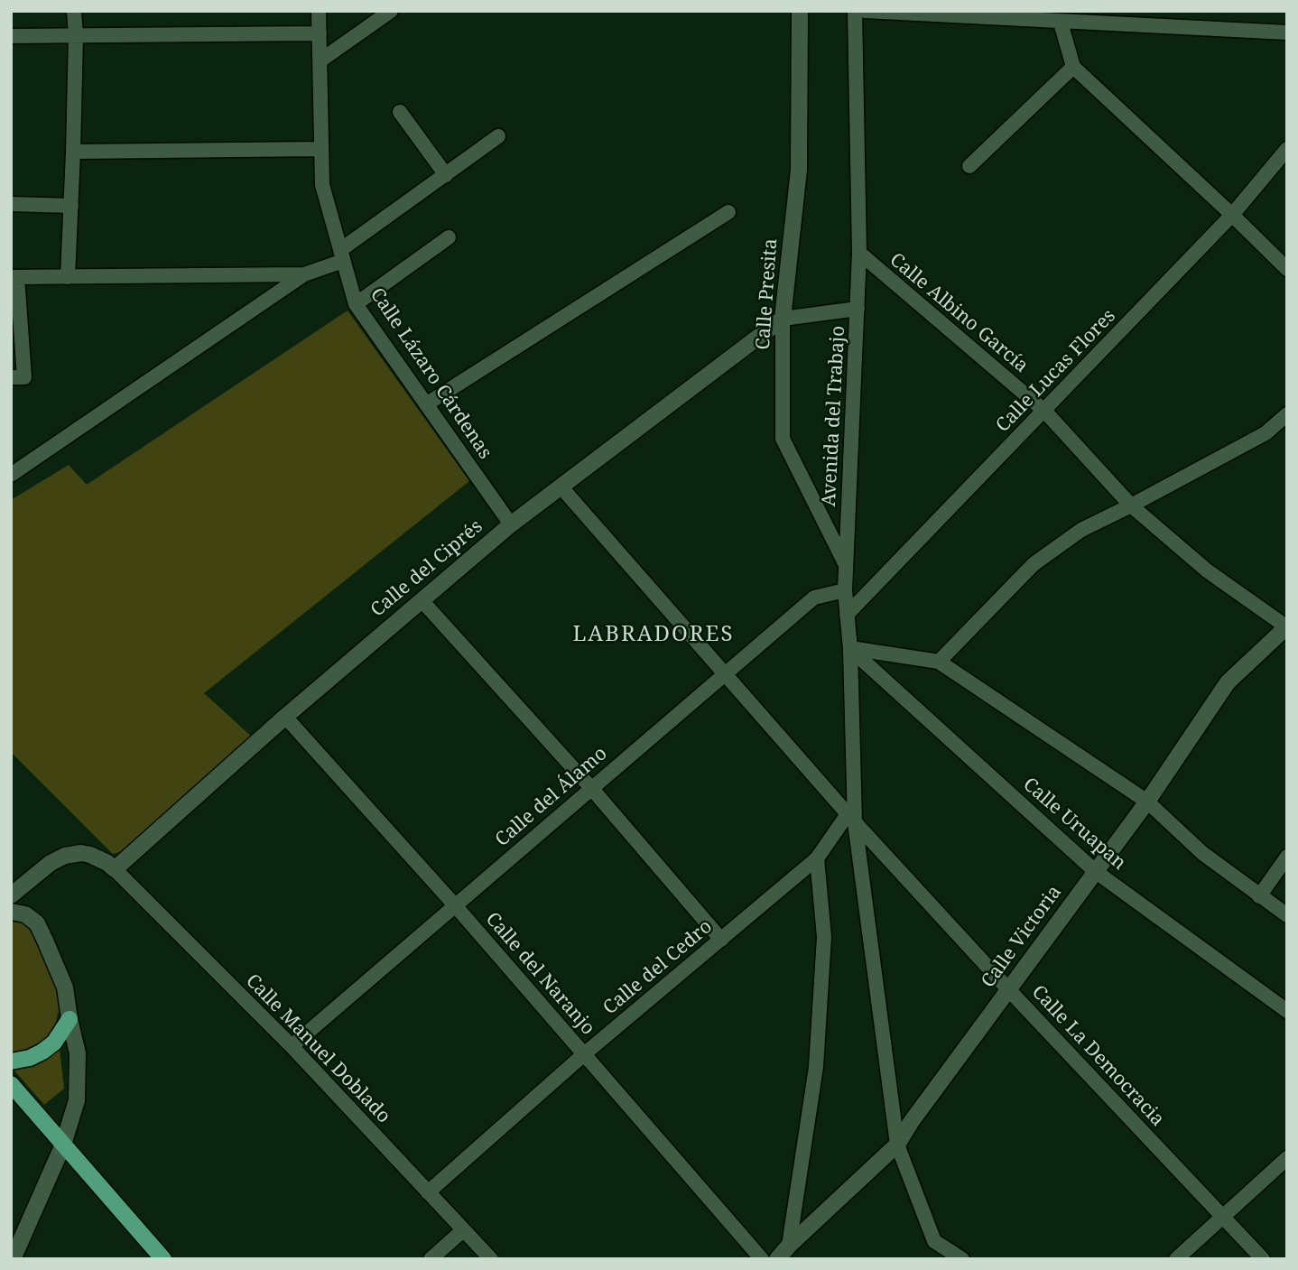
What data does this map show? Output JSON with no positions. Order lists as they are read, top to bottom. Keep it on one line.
{"streets":{"street":["Calle Presita","Calle Albino García","Calle Lucas Flores","Calle Lázaro Cárdenas","Avenida del Trabajo","Calle del Ciprés","Calle del Álamo","Calle Uruapan","Calle Victoria","Calle del Cedro","Calle del Naranjo","Calle Manuel Doblado","Calle La Democracia"]},"crossings":[["Calle Presita","Avenida del Trabajo"],["Calle Presita","Calle del Ciprés"],["Calle Albino García","Calle Lucas Flores"],["Calle Albino García","Avenida del Trabajo"],["Calle Albino García","Calle Victoria"],["Calle Lucas Flores","Avenida del Trabajo"],["Calle Lázaro Cárdenas","Calle del Ciprés"],["Avenida del Trabajo","Calle del Álamo"],["Avenida del Trabajo","Calle Uruapan"],["Avenida del Trabajo","Calle Victoria"],["Avenida del Trabajo","Calle del Cedro"],["Avenida del Trabajo","Calle La Democracia"],["Calle del Ciprés","Calle del Naranjo"],["Calle del Ciprés","Calle Manuel Doblado"],["Calle del Ciprés","Calle La Democracia"],["Calle del Álamo","Calle del Naranjo"],["Calle del Álamo","Calle Manuel Doblado"],["Calle del Álamo","Calle La Democracia"],["Calle Uruapan","Calle Victoria"],["Calle Victoria","Calle La Democracia"],["Calle del Cedro","Calle del Naranjo"],["Calle del Cedro","Calle Manuel Doblado"],["Calle del Cedro","Calle La Democracia"]],"districts":["LABRADORES"]}
